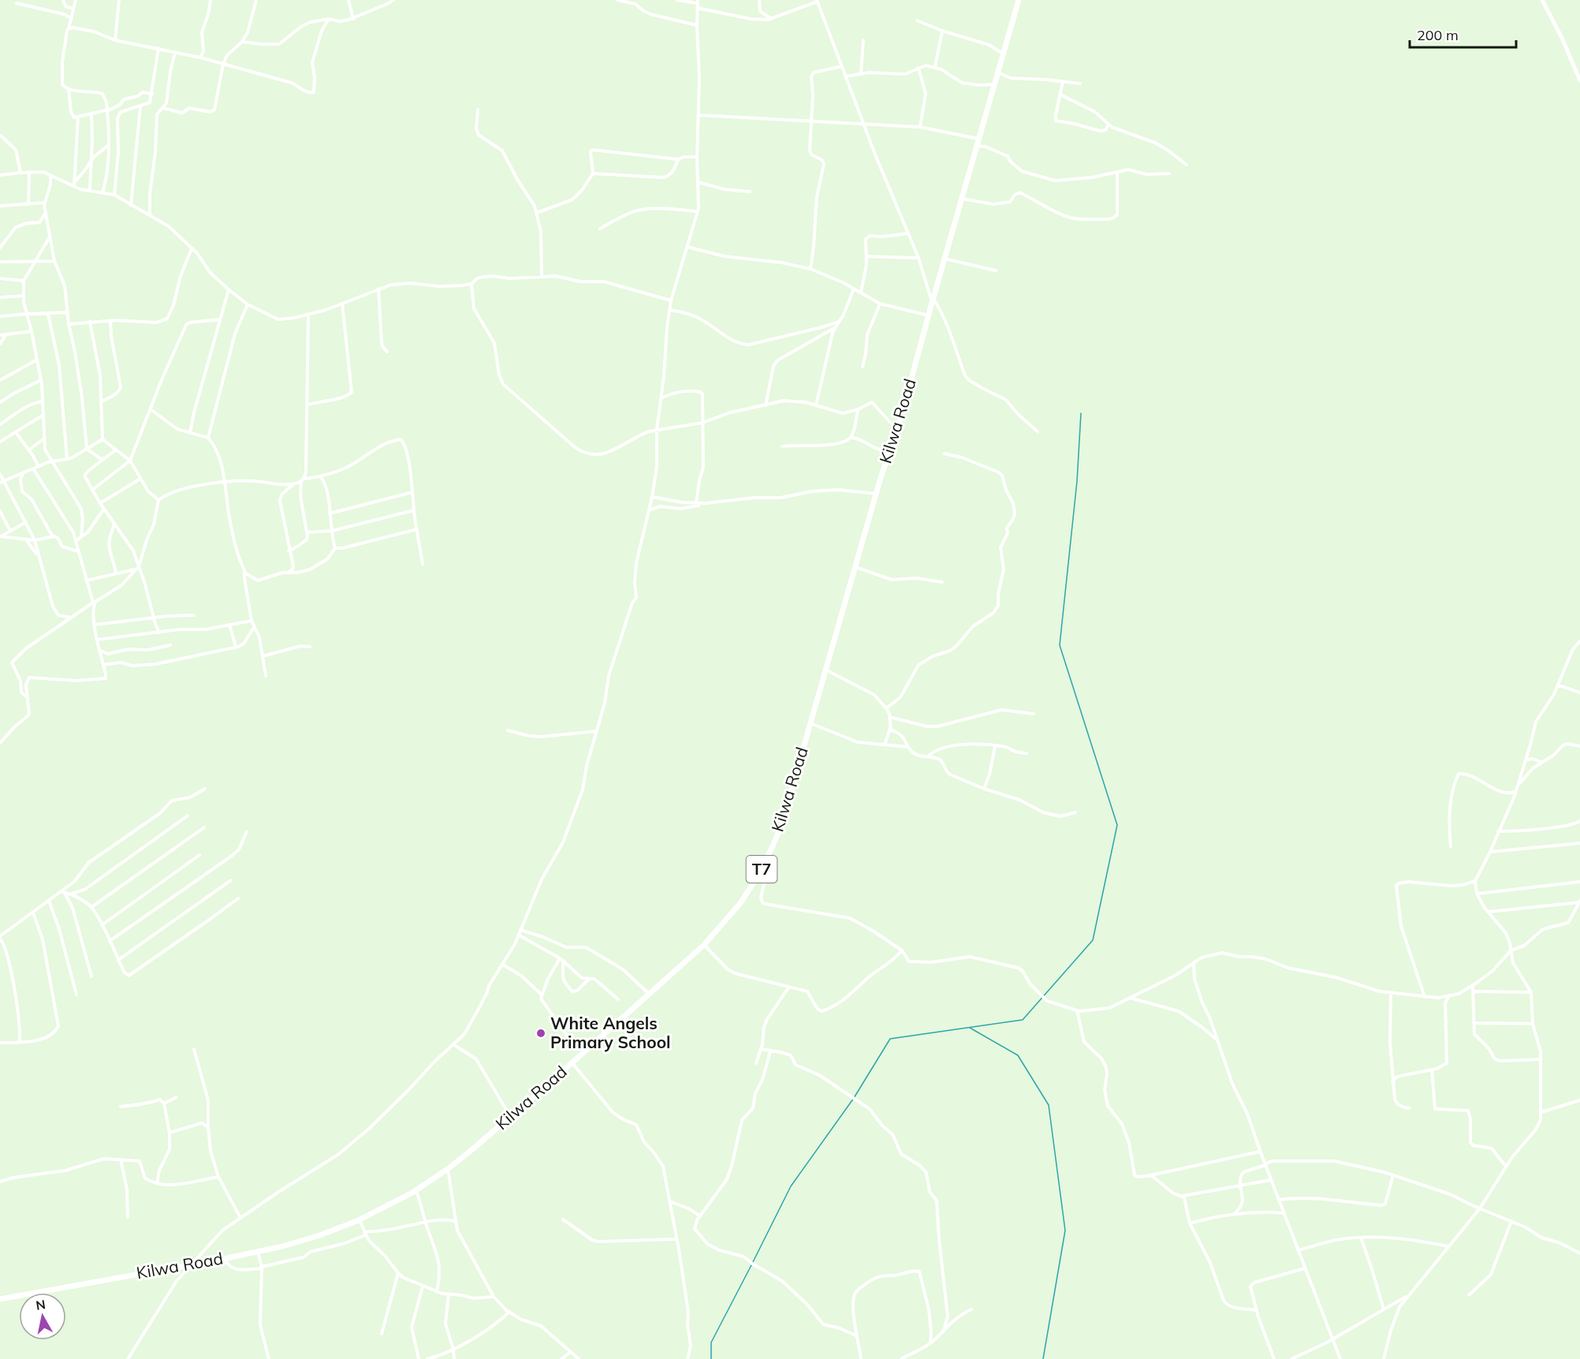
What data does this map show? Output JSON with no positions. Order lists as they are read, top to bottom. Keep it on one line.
{"streets":{"highway":["Kilwa Road","T7"]},"places":["White Angels Primary School"],"scale_bar":"200 m","north":"top"}
